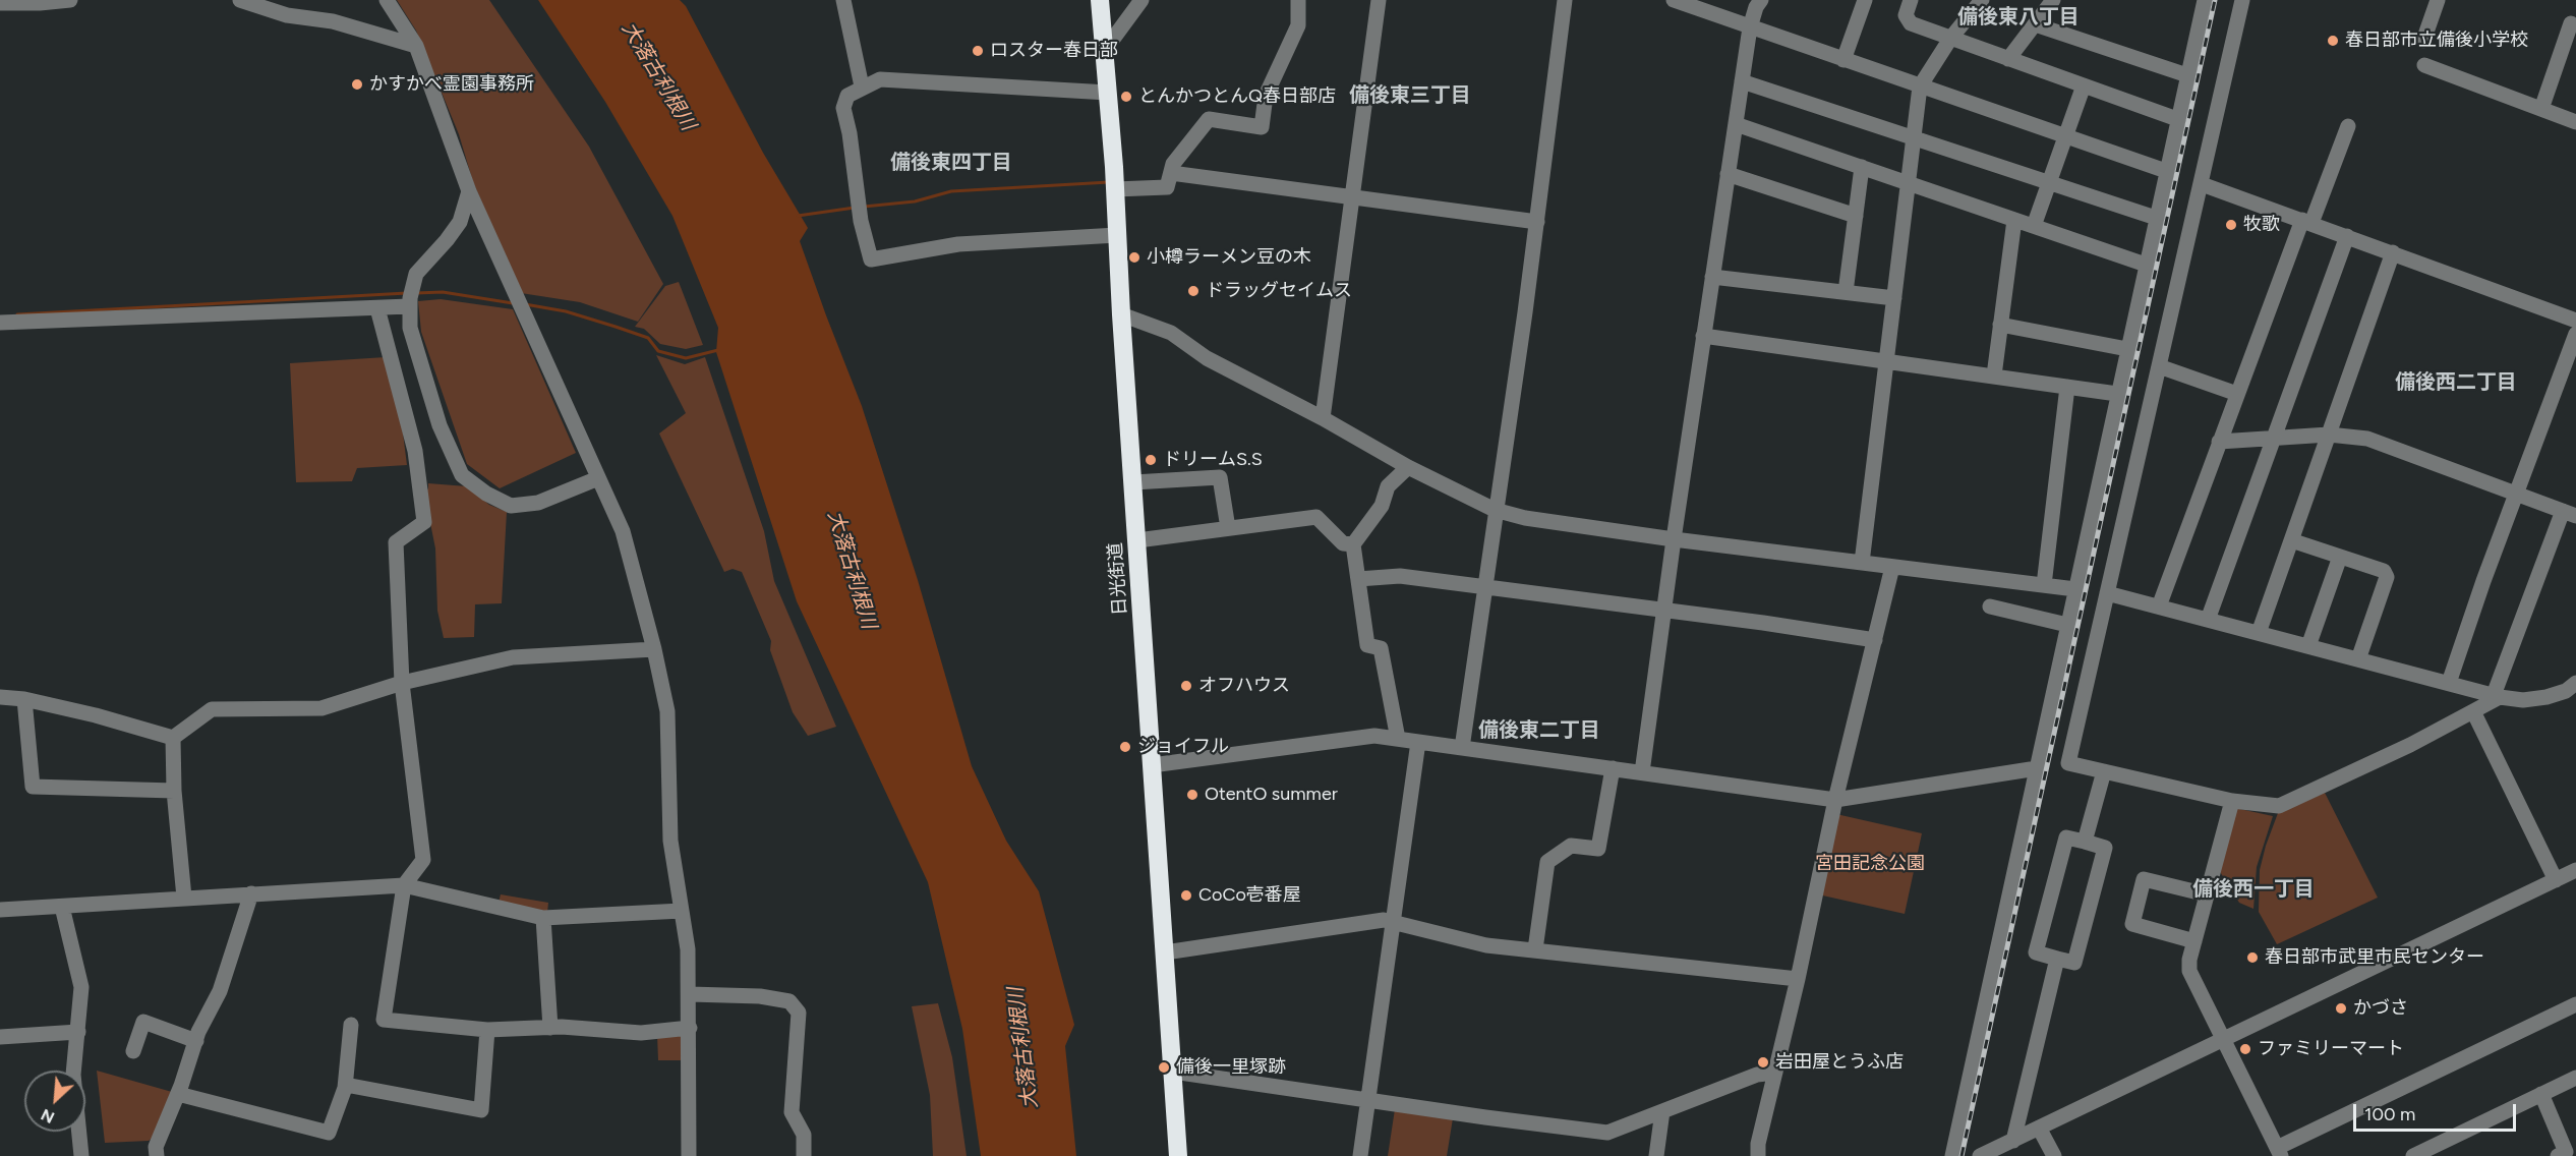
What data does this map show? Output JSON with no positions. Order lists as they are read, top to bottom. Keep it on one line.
{"streets":{"highway":["日光街道"]},"districts":["備後東八丁目","備後東三丁目","備後東四丁目","備後西二丁目","備後東二丁目","備後西一丁目"],"water":["大落古利根川"],"parks":["宮田記念公園"],"places":["春日部市立備後小学校","ロスター春日部","かすかべ霊園事務所","とんかつとんQ春日部店","牧歌","小樽ラーメン豆の木","ドラッグセイムス","ドリームS.S","オフハウス","ジョイフル","OtentO summer","CoCo壱番屋","春日部市武里市民センター","かづさ","ファミリーマート","岩田屋とうふ店","備後一里塚跡"],"scale_bar":"100 m","north":"bottom left"}
